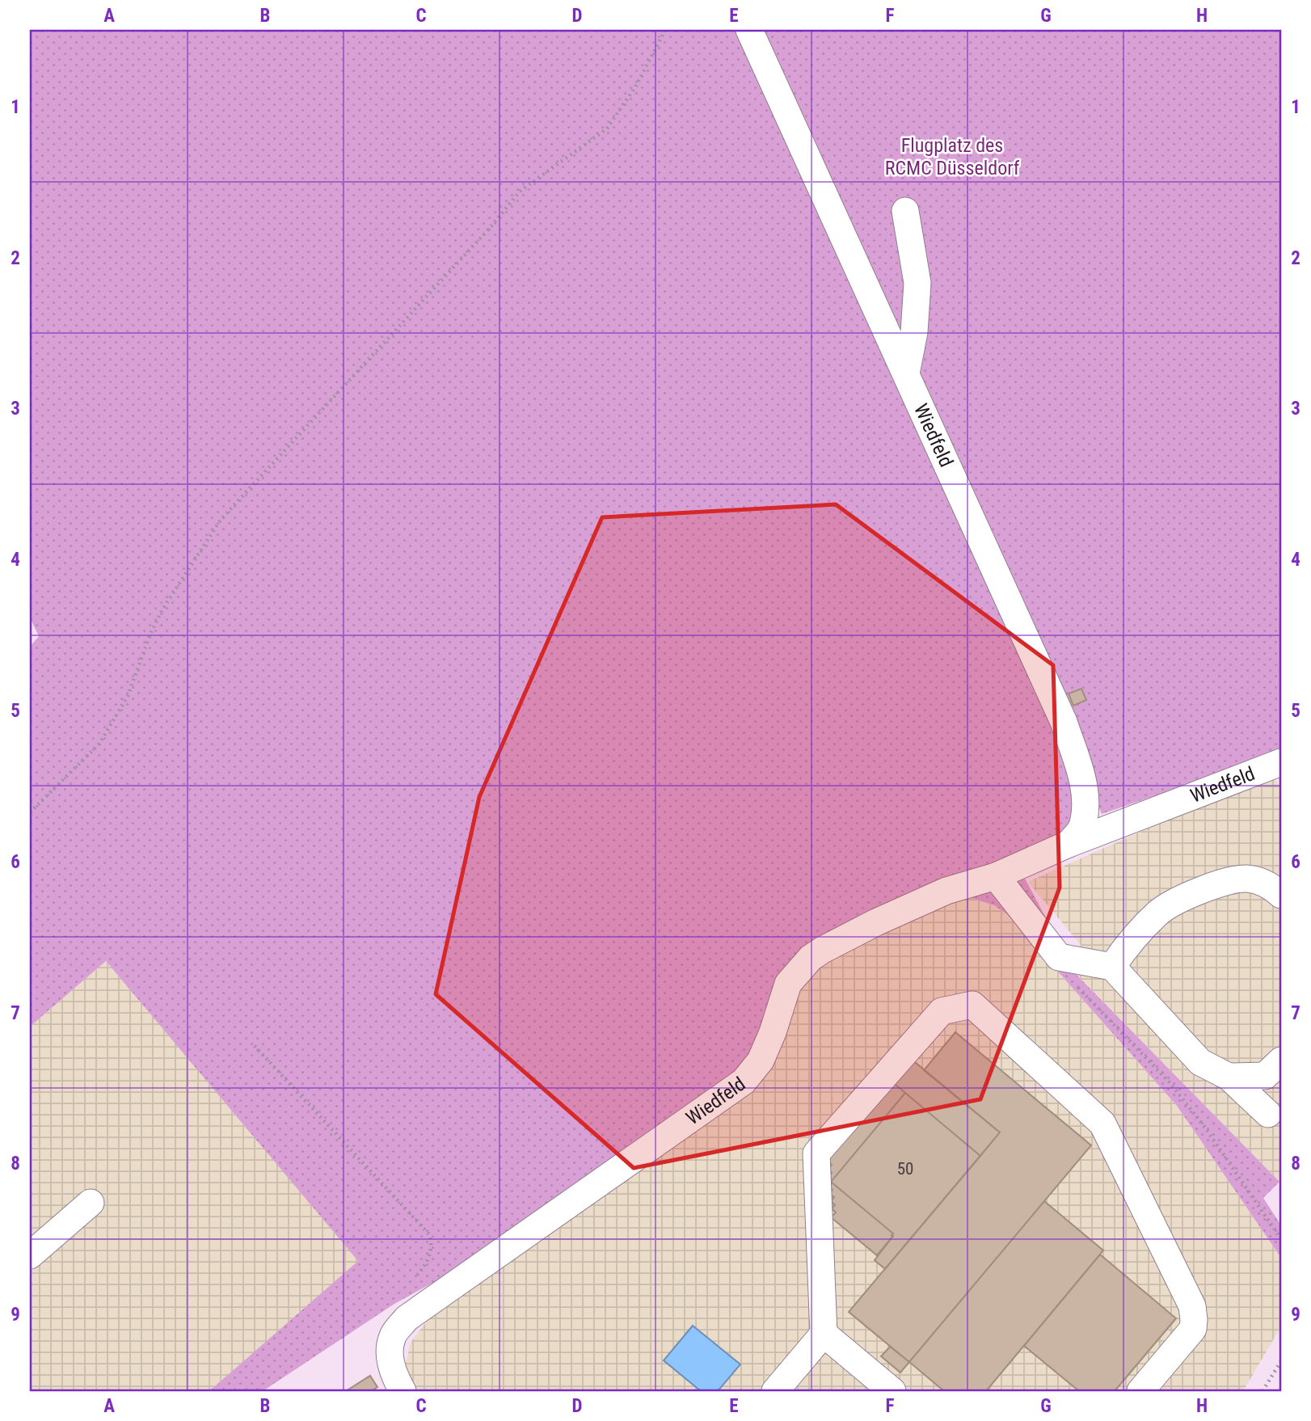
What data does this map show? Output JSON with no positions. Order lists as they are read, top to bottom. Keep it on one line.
{"streets":{"street":["Wiedfeld"]},"parks":["Flugplatz des RCMC Düsseldorf"],"house_numbers":["50"],"grid":{"columns":["A","B","C","D","E","F","G","H"],"rows":["1","2","3","4","5","6","7","8","9"]}}
